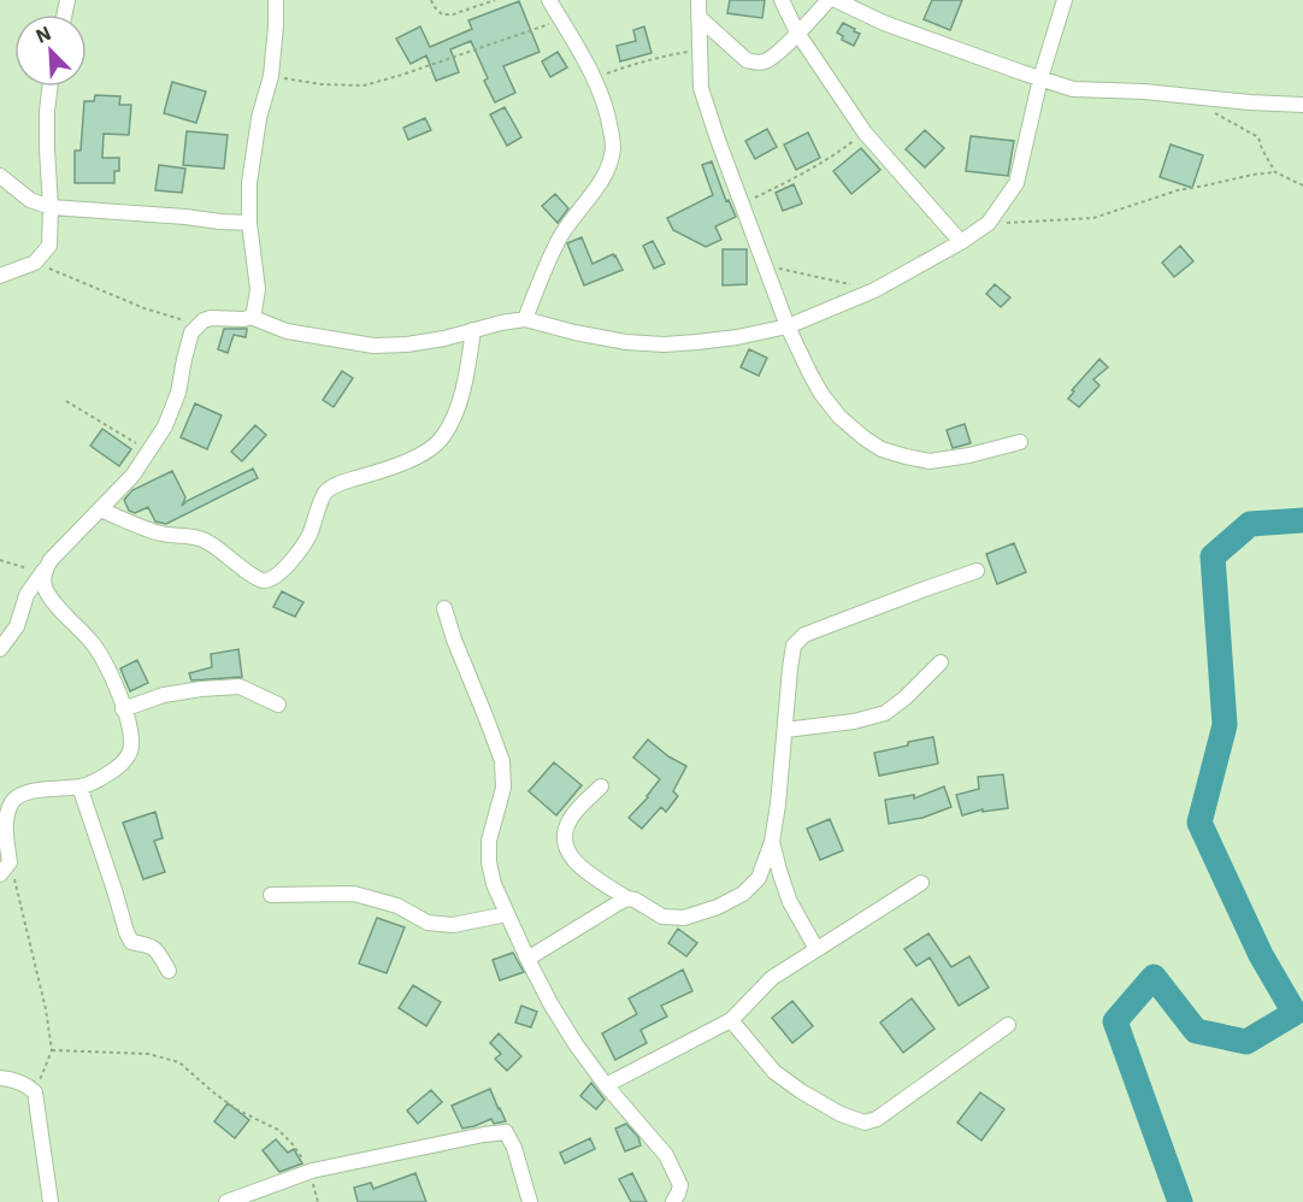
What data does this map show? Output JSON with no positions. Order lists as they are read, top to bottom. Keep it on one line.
{"north":"top left"}
